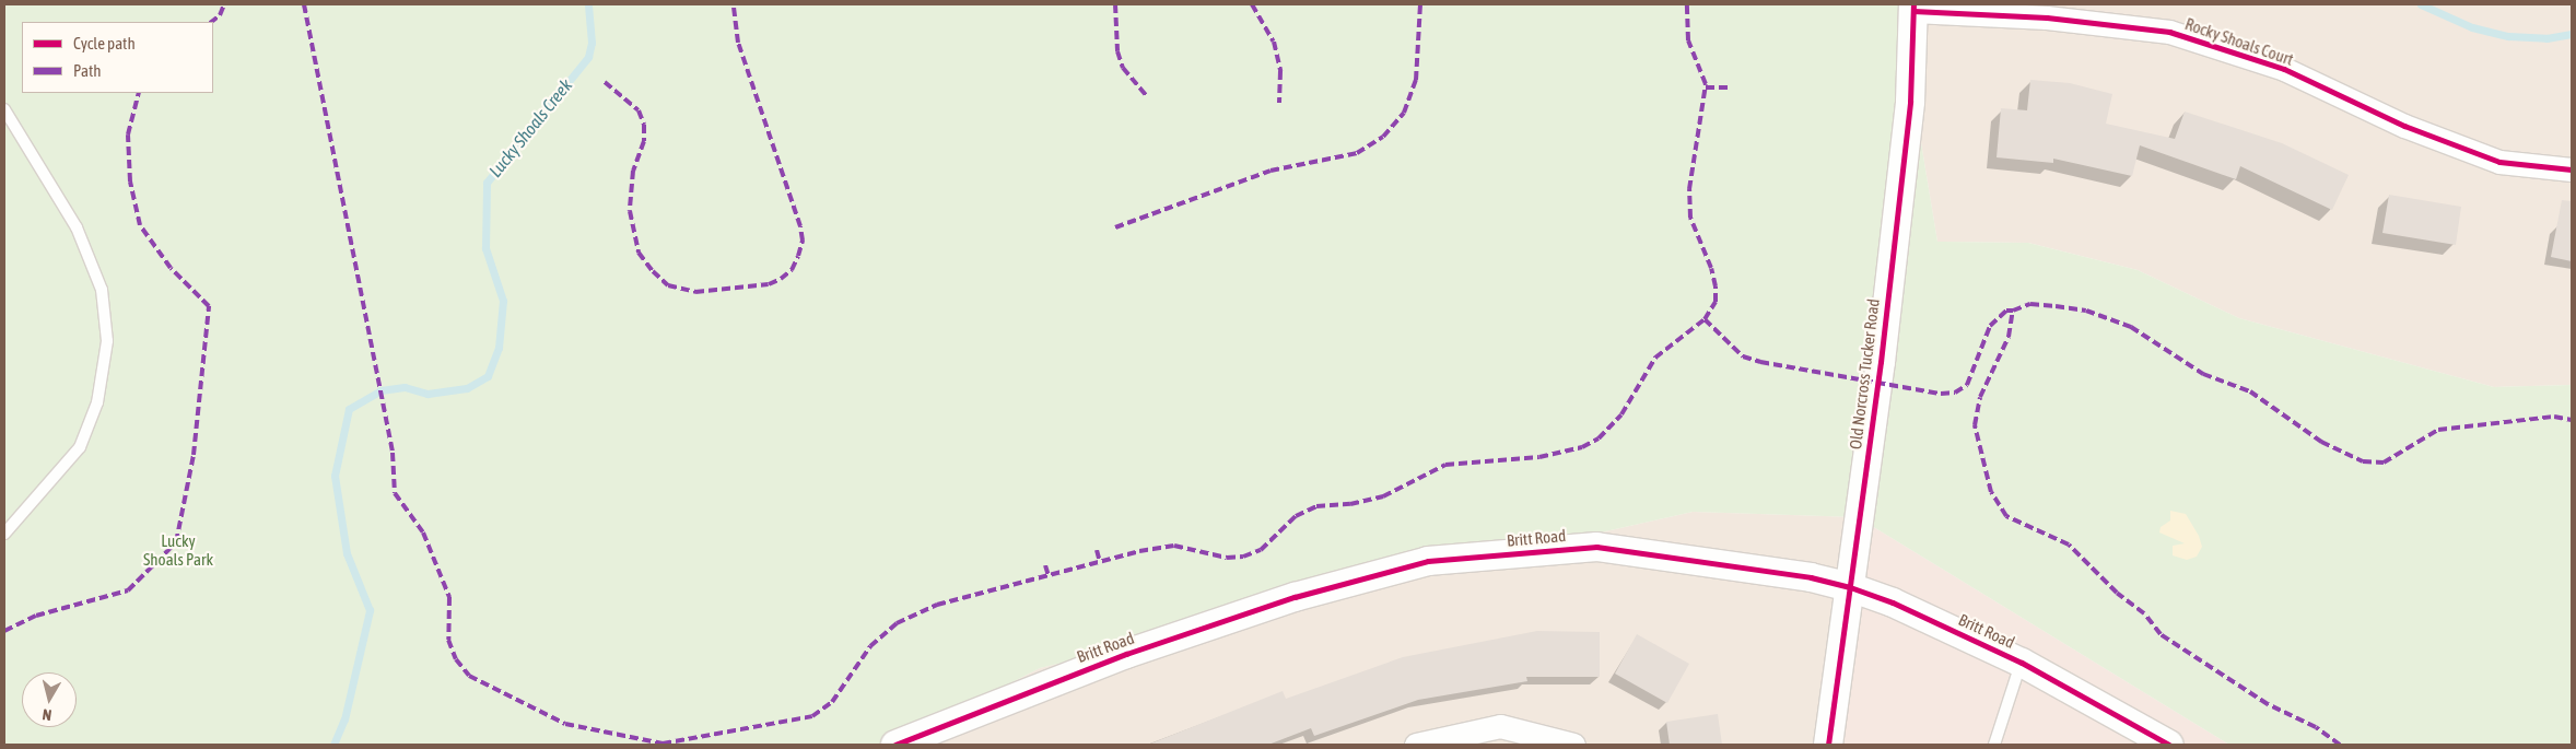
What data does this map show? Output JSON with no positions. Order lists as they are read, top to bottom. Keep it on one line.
{"streets":{"street":["Rocky Shoals Court","Old Norcross Tucker Road","Britt Road"]},"crossings":[["Rocky Shoals Court","Old Norcross Tucker Road"],["Old Norcross Tucker Road","Britt Road"]],"water":["Lucky Shoals Creek"],"parks":["Lucky Shoals Park"],"legend":["Cycle path","Path"],"north":"bottom"}
